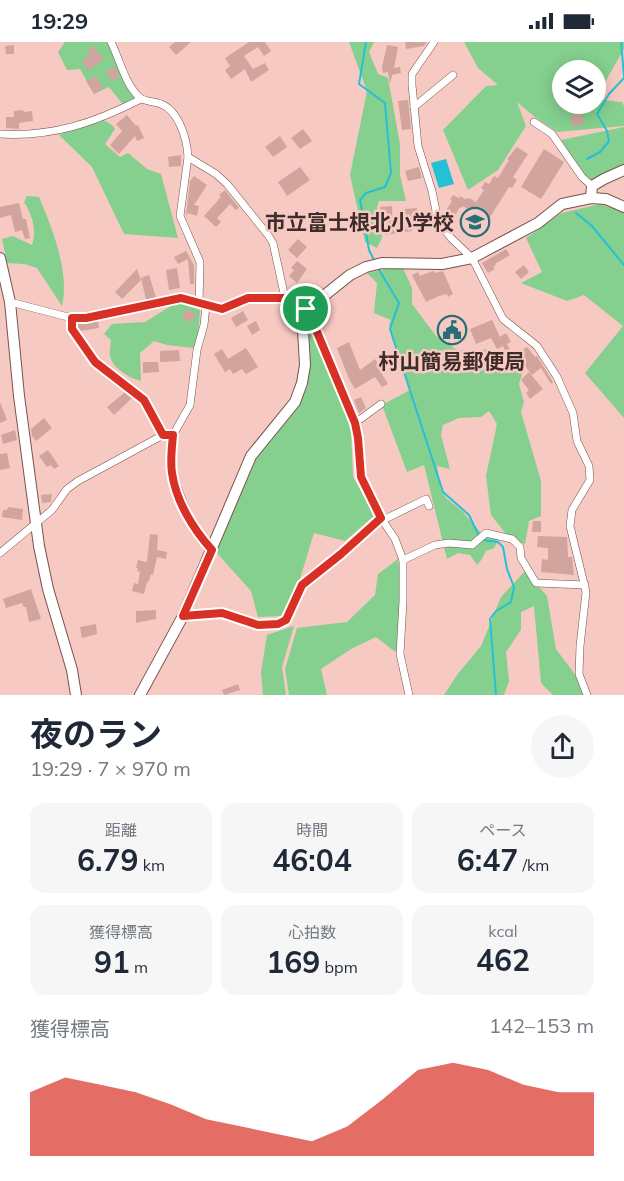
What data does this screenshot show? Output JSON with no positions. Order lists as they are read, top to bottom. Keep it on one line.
{"places":{"school or university":["市立富士根北小学校"],"public building":["村山簡易郵便局"]},"page":{"status":"19:29","heading":["夜のラン","19:29 · 7 × 970 m"],"stats":[["距離","6.79 km"],["時間","46:04"],["ペース","6:47 /km"],["獲得標高","91 m"],["心拍数","169 bpm"],["kcal","462"]],"chart":["獲得標高","142–153 m"]}}
